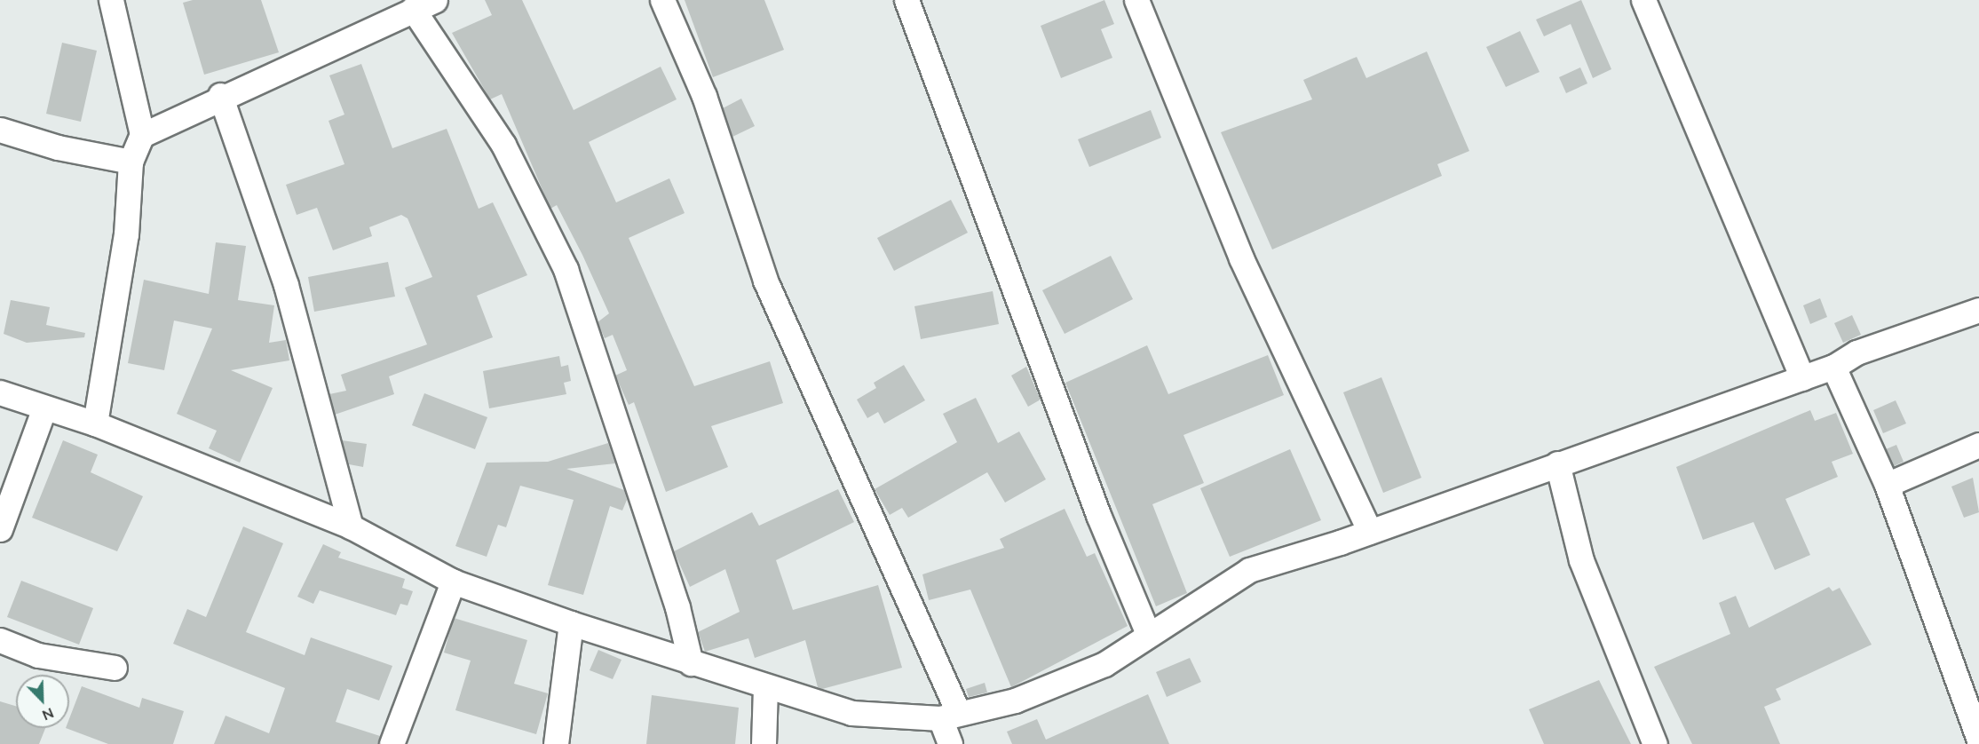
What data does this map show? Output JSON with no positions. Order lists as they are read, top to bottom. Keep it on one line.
{"north":"bottom right"}
